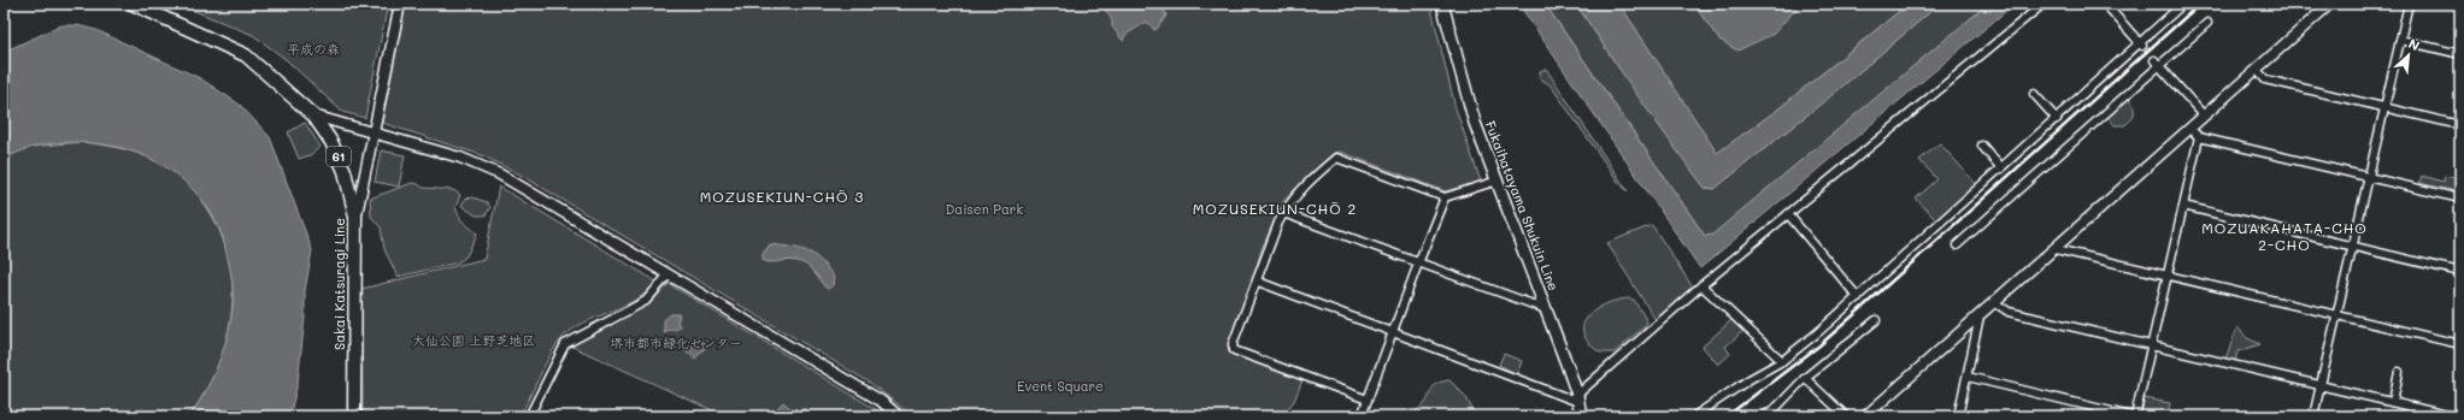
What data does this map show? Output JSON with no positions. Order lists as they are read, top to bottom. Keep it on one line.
{"streets":{"main road":["61","Fukaihatayama Shukuin Line","Sakai Katsuragi Line"]},"districts":["MOZUSEKIUN-CHŌ 3","MOZUSEKIUN-CHŌ 2","MOZUAKAHATA-CHO 2-CHO"],"parks":["平成の森","Daisen Park","大仙公園 上野芝地区","堺市都市緑化センター","Event Square"],"north":"top right"}
